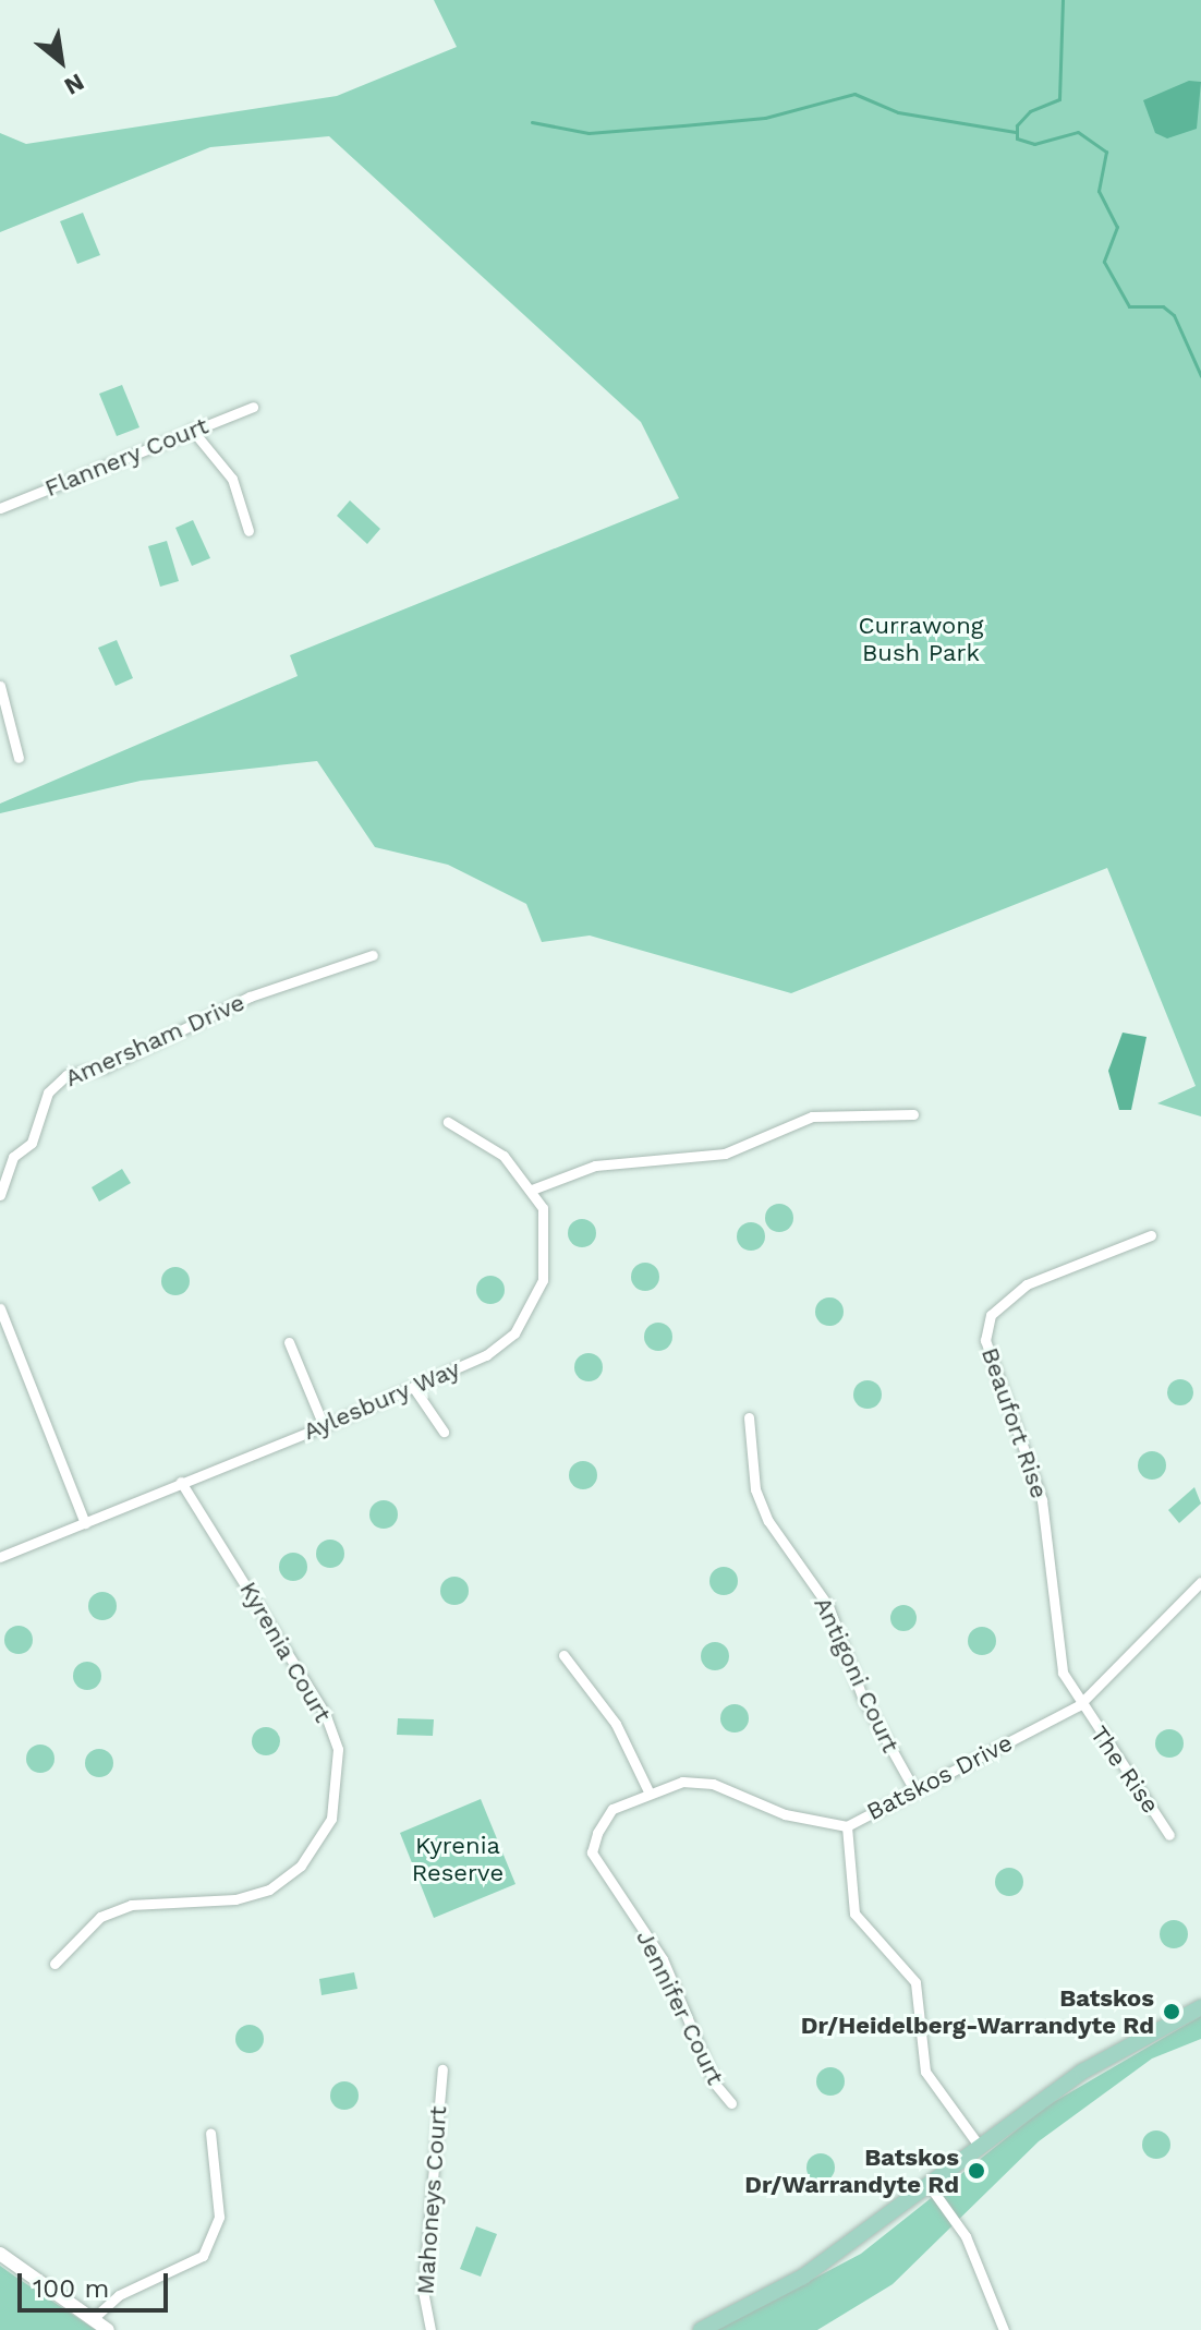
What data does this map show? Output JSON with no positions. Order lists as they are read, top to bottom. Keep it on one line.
{"streets":{"street":["Flannery Court","Amersham Drive","Aylesbury Way","Beaufort Rise","Kyrenia Court","Antigoni Court","The Rise","Batskos Drive","Jennifer Court","Mahoneys Court"]},"crossings":[["Aylesbury Way","Kyrenia Court"],["Beaufort Rise","The Rise"],["Beaufort Rise","Batskos Drive"],["Antigoni Court","Batskos Drive"],["The Rise","Batskos Drive"],["Batskos Drive","Jennifer Court"]],"parks":["Currawong Bush Park","Kyrenia Reserve"],"places":["Batskos Dr/Heidelberg-Warrandyte Rd","Batskos Dr/Warrandyte Rd"],"scale_bar":"100 m","north":"bottom right"}
